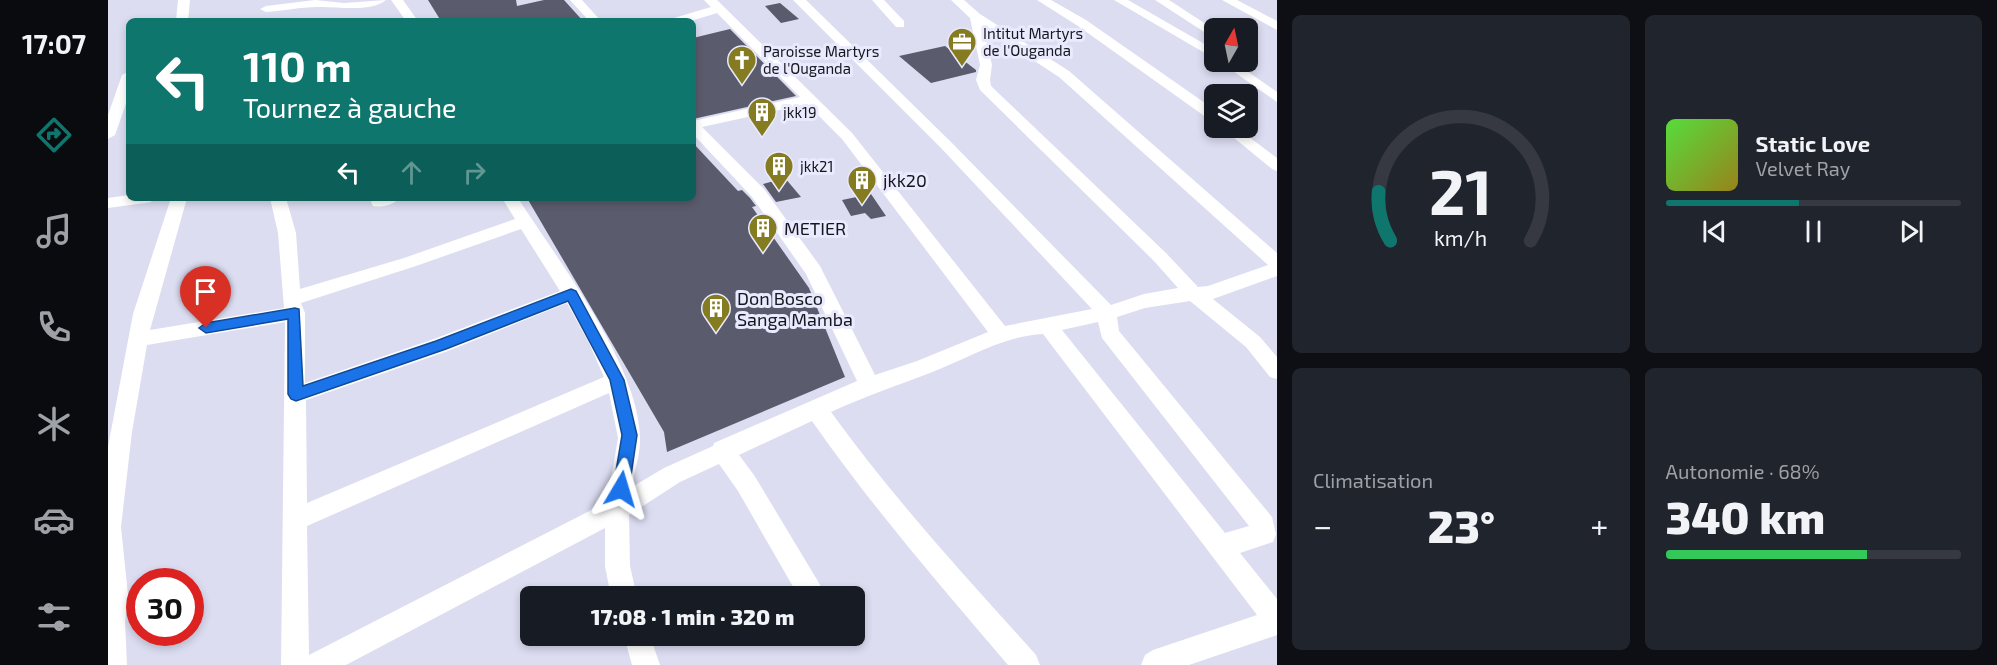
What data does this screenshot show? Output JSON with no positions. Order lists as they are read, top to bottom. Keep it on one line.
{"places":{"office":["Intitut Martyrs de l'Ouganda"],"church":["Paroisse Martyrs de l'Ouganda"],"building":["jkk19","jkk21","jkk20","METIER","Don Bosco Sanga Mamba"]},"north":"top","page":{"tabs":"17:07","turn":["110 m","Tournez à gauche"],"song":["Static Love","Velvet Ray"],"tile":["Climatisation",["Autonomie · 68%","340 km"]],"heat":["−","23°","+"],"limit":"30","trip":"17:08 · 1 min · 320 m","gauge":["21","km/h"]}}
